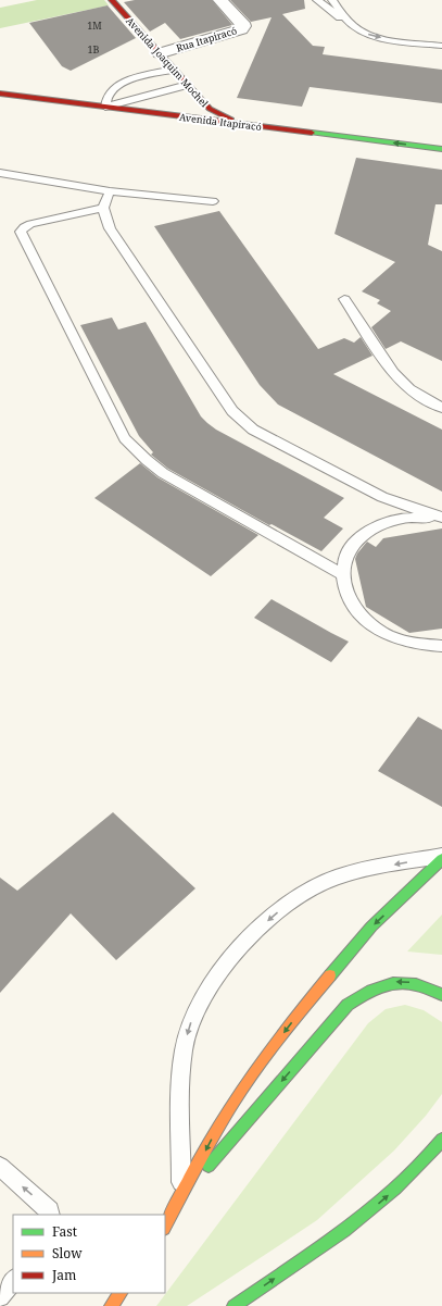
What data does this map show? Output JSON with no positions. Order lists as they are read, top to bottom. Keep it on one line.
{"streets":{"main road":["Avenida Joaquim Mochel","Avenida Itapiracó"],"street":["Rua Itapiracó"]},"crossings":[["Rua Itapiracó","Avenida Joaquim Mochel"],["Avenida Joaquim Mochel","Avenida Itapiracó"]],"one_way":["Avenida Itapiracó"],"house_numbers":["1M","1B"],"legend":["Fast","Slow","Jam"]}
